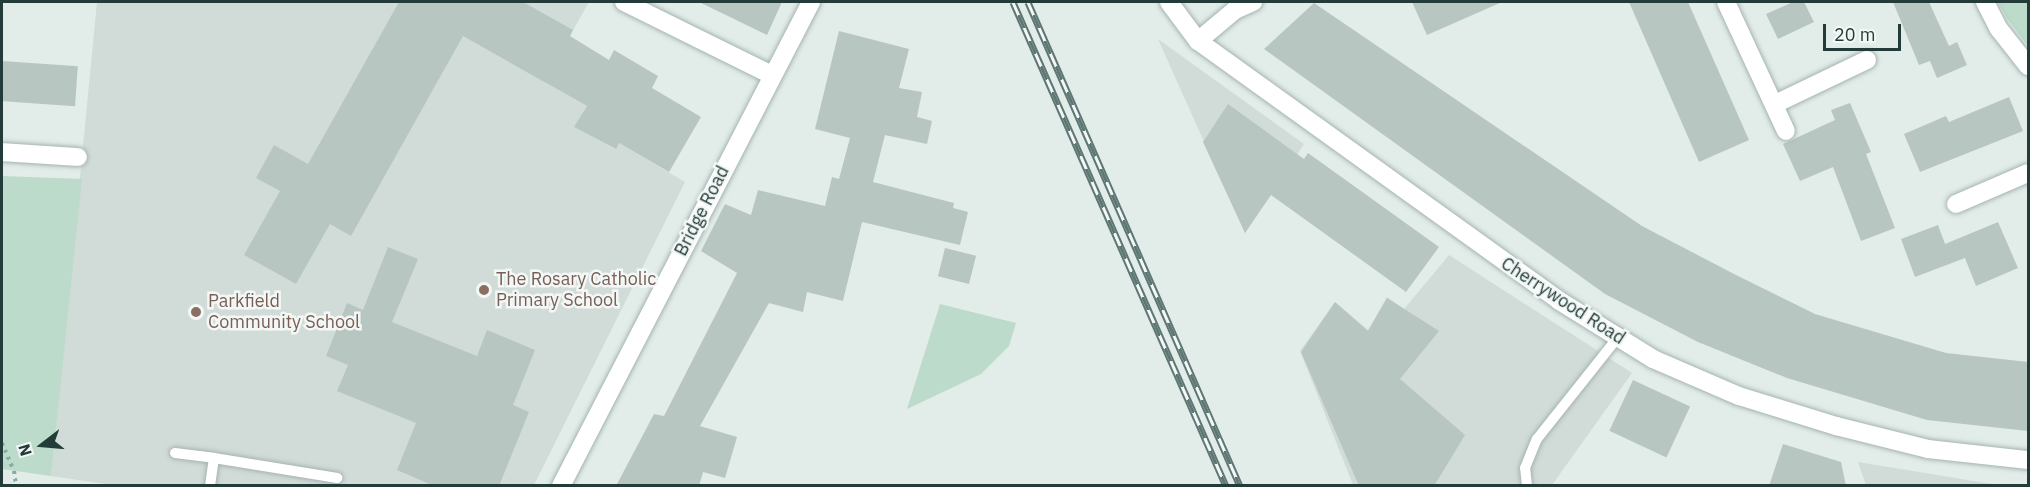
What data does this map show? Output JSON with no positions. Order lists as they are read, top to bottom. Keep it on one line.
{"streets":{"street":["Bridge Road","Cherrywood Road"]},"places":["The Rosary Catholic Primary School","Parkfield Community School"],"scale_bar":"20 m","north":"left"}
